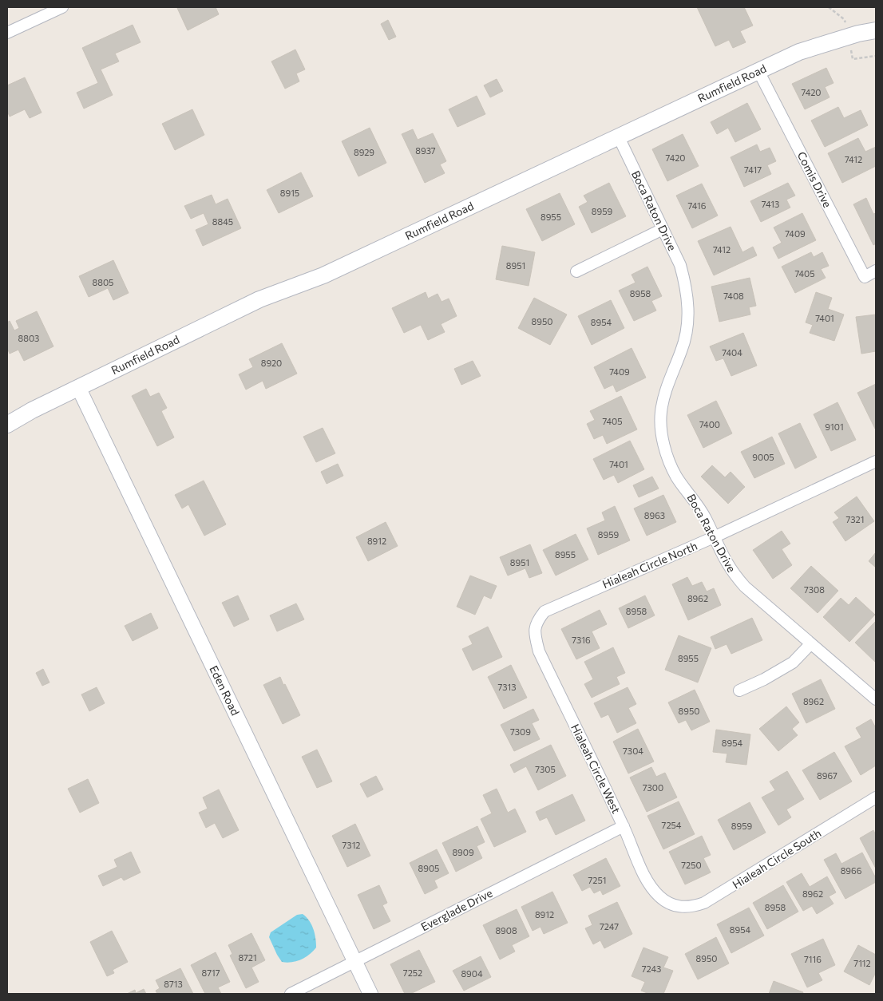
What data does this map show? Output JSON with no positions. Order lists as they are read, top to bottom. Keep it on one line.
{"streets":{"main road":["Rumfield Road"],"street":["Comis Drive","Boca Raton Drive","Hialeah Circle North","Eden Road","Hialeah Circle West","Hialeah Circle South","Everglade Drive"]},"crossings":[["Rumfield Road","Comis Drive"],["Rumfield Road","Boca Raton Drive"],["Rumfield Road","Eden Road"],["Boca Raton Drive","Hialeah Circle North"],["Hialeah Circle North","Hialeah Circle West"],["Eden Road","Everglade Drive"],["Hialeah Circle West","Hialeah Circle South"],["Hialeah Circle West","Everglade Drive"]],"house_numbers":["7420","8937","8929","7420","7412","7417","8915","7413","7416","8959","8955","8845","7409","7412","8951","7405","8805","8958","7408","7401","8950","8954","8803","7404","8920","7409","7405","7400","9101","9005","7401","8963","7321","8959","8912","8955","8951","7308","8962","8958","7316","8955","7313","8962","8950","7309","8954","7304","7305","8967","7300","7254","8959","7312","8909","7250","8905","8966","7251","8962","8958","8912","7247","8954","8908","8721","8950","7116","7112","7243","8717","7252","8904","8713"]}
